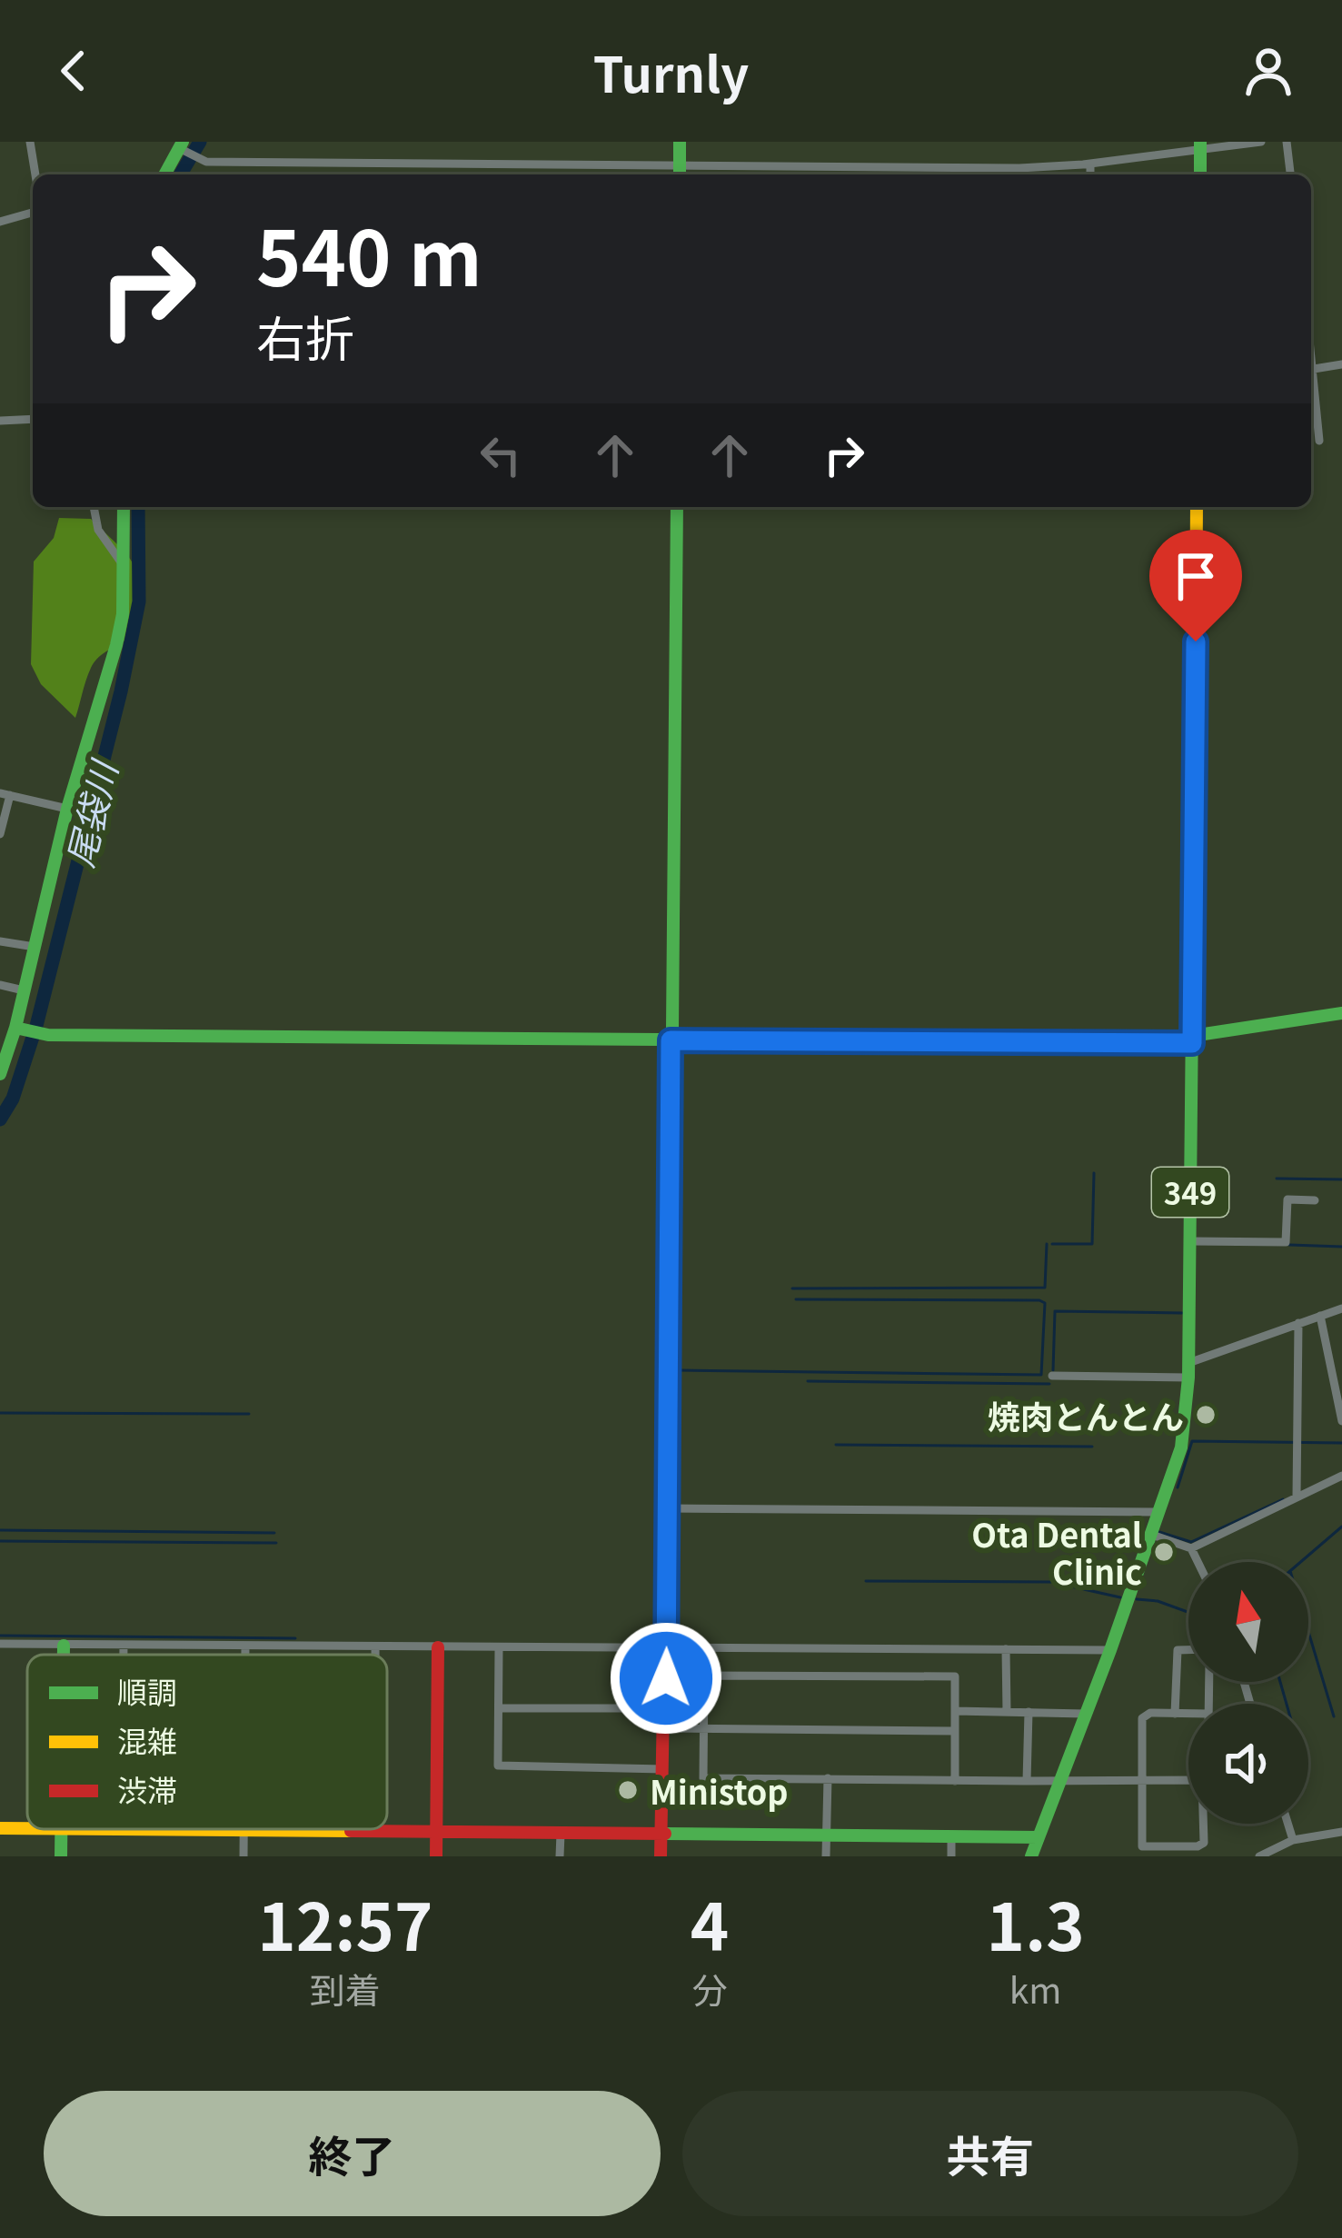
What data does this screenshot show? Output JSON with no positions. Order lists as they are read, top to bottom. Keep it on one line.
{"streets":{"main road":["349"]},"water":["尾袋川"],"places":["焼肉とんとん","Ota Dental Clinic","Ministop"],"legend":["順調","混雑","渋滞"],"north":"top","page":{"header":"Turnly","turn":["540 m","右折"],"eta":["12:57","到着","4","分","1.3","km"],"buttons":["終了","共有"]}}
